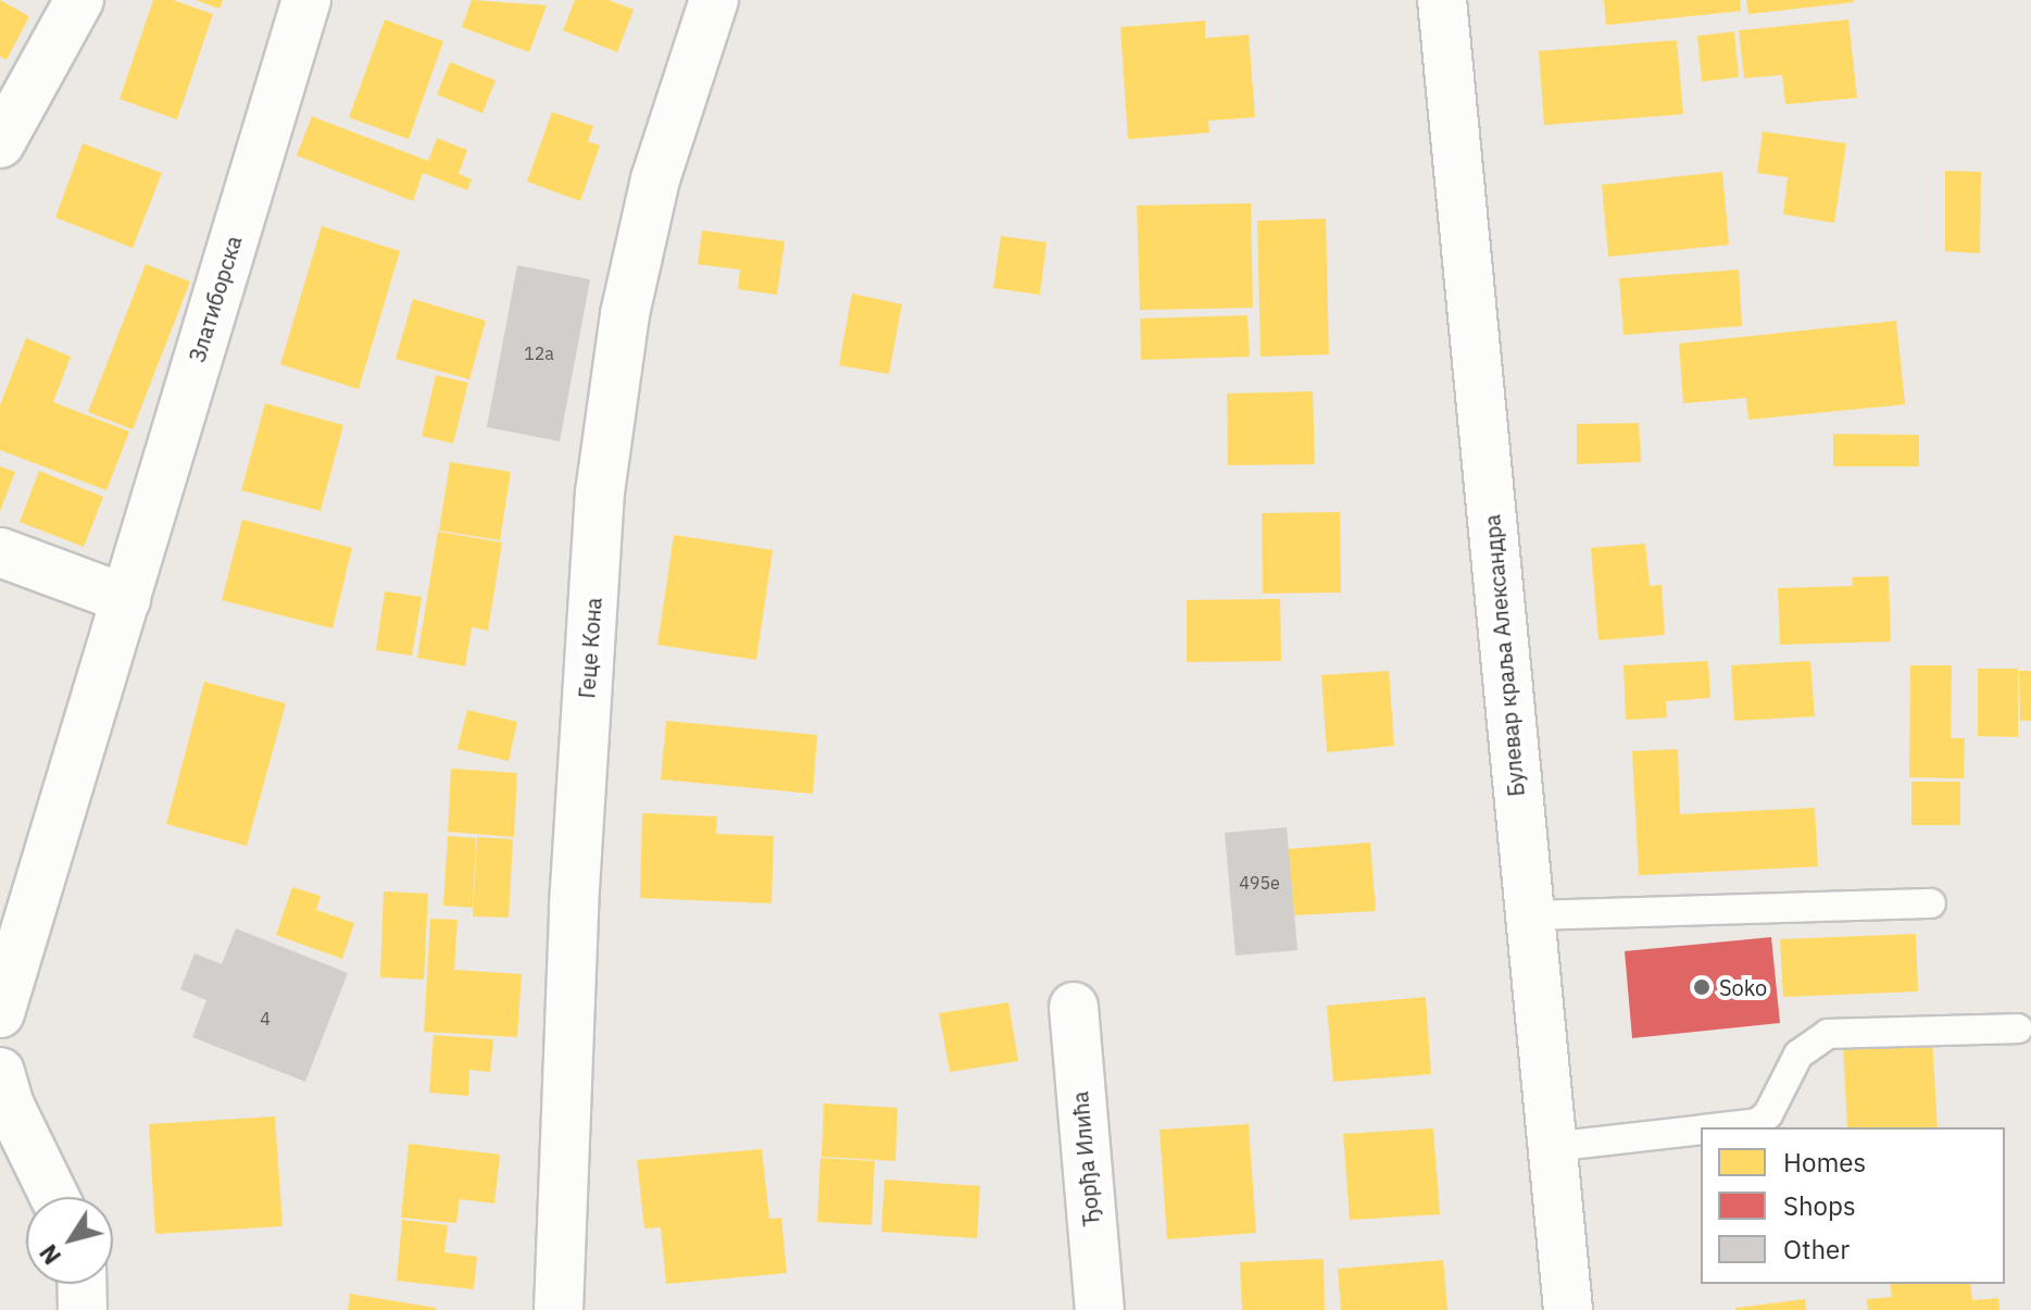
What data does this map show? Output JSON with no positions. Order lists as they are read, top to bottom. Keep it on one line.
{"streets":{"street":["Златиборска","Геце Кона","Булевар краља Александра","Ђорђа Илића"]},"places":["Soko"],"house_numbers":["12a","495e","4"],"legend":["Homes","Shops","Other"],"north":"bottom left"}
